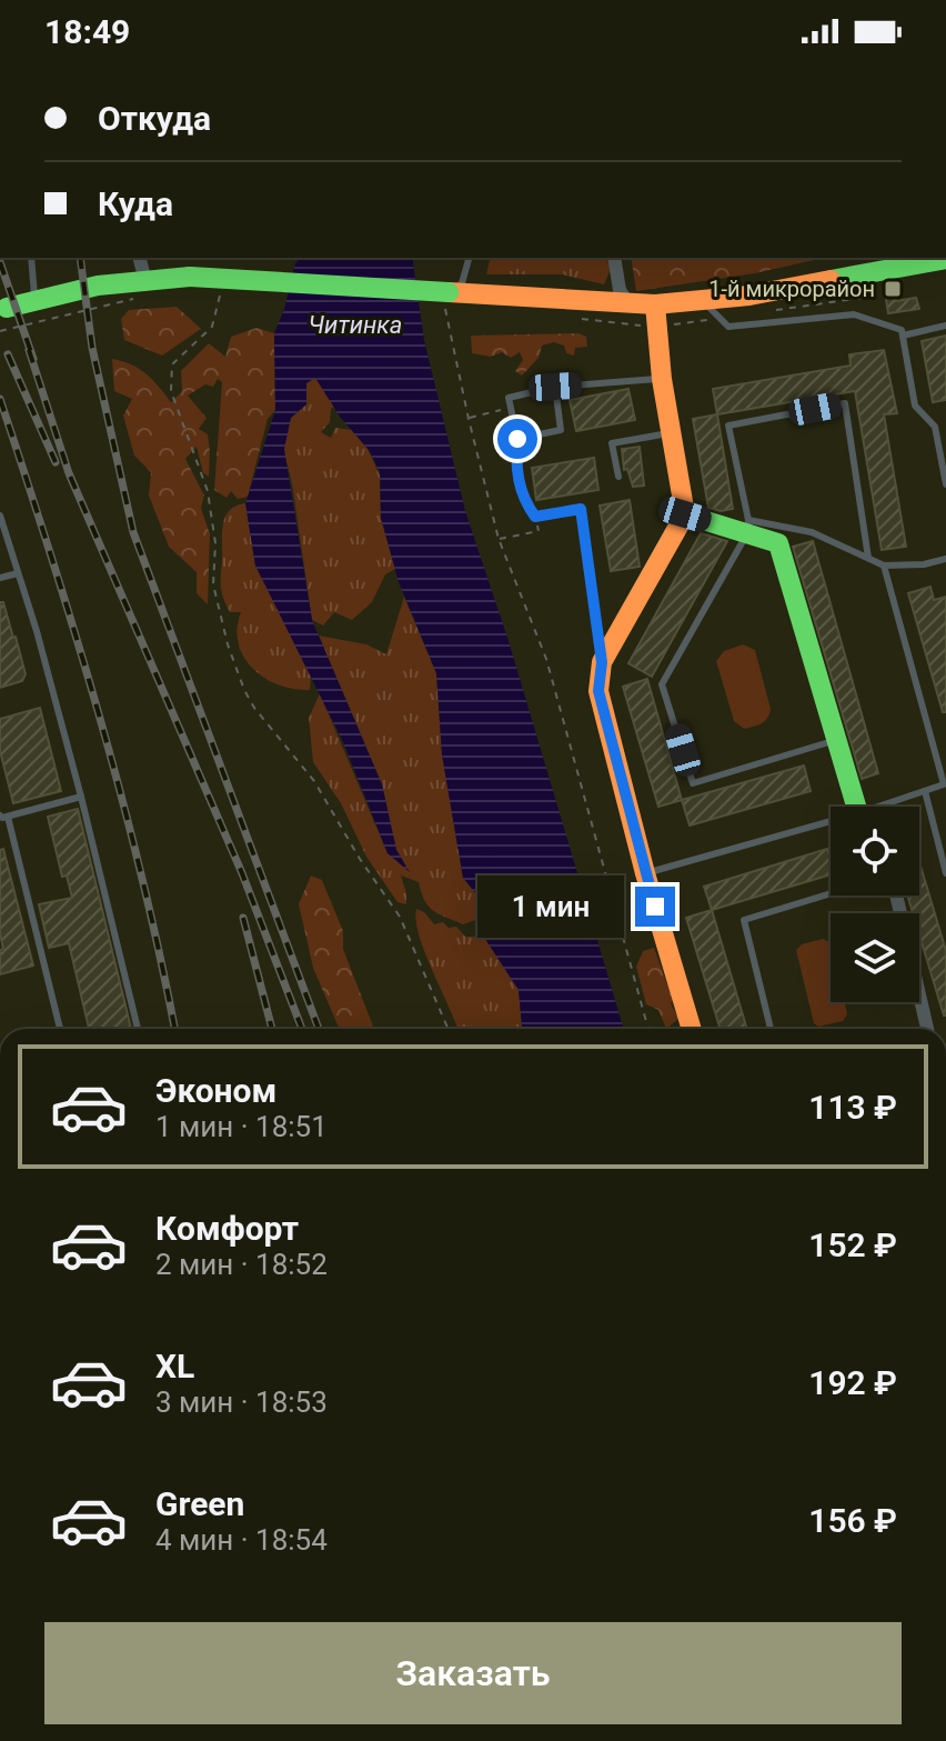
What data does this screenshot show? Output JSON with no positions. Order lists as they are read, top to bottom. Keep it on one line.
{"water":["Читинка"],"places":{"transit":["1-й микрорайон"]},"page":{"status":"18:49","banner":["Откуда","Куда"],"bubble":"1 мин","list":[{"name":"Эконом","note":"1 мин · 18:51","value":"113 ₽"},{"name":"Комфорт","note":"2 мин · 18:52","value":"152 ₽"},{"name":"XL","note":"3 мин · 18:53","value":"192 ₽"},{"name":"Green","note":"4 мин · 18:54","value":"156 ₽"}],"buttons":"Заказать"}}
